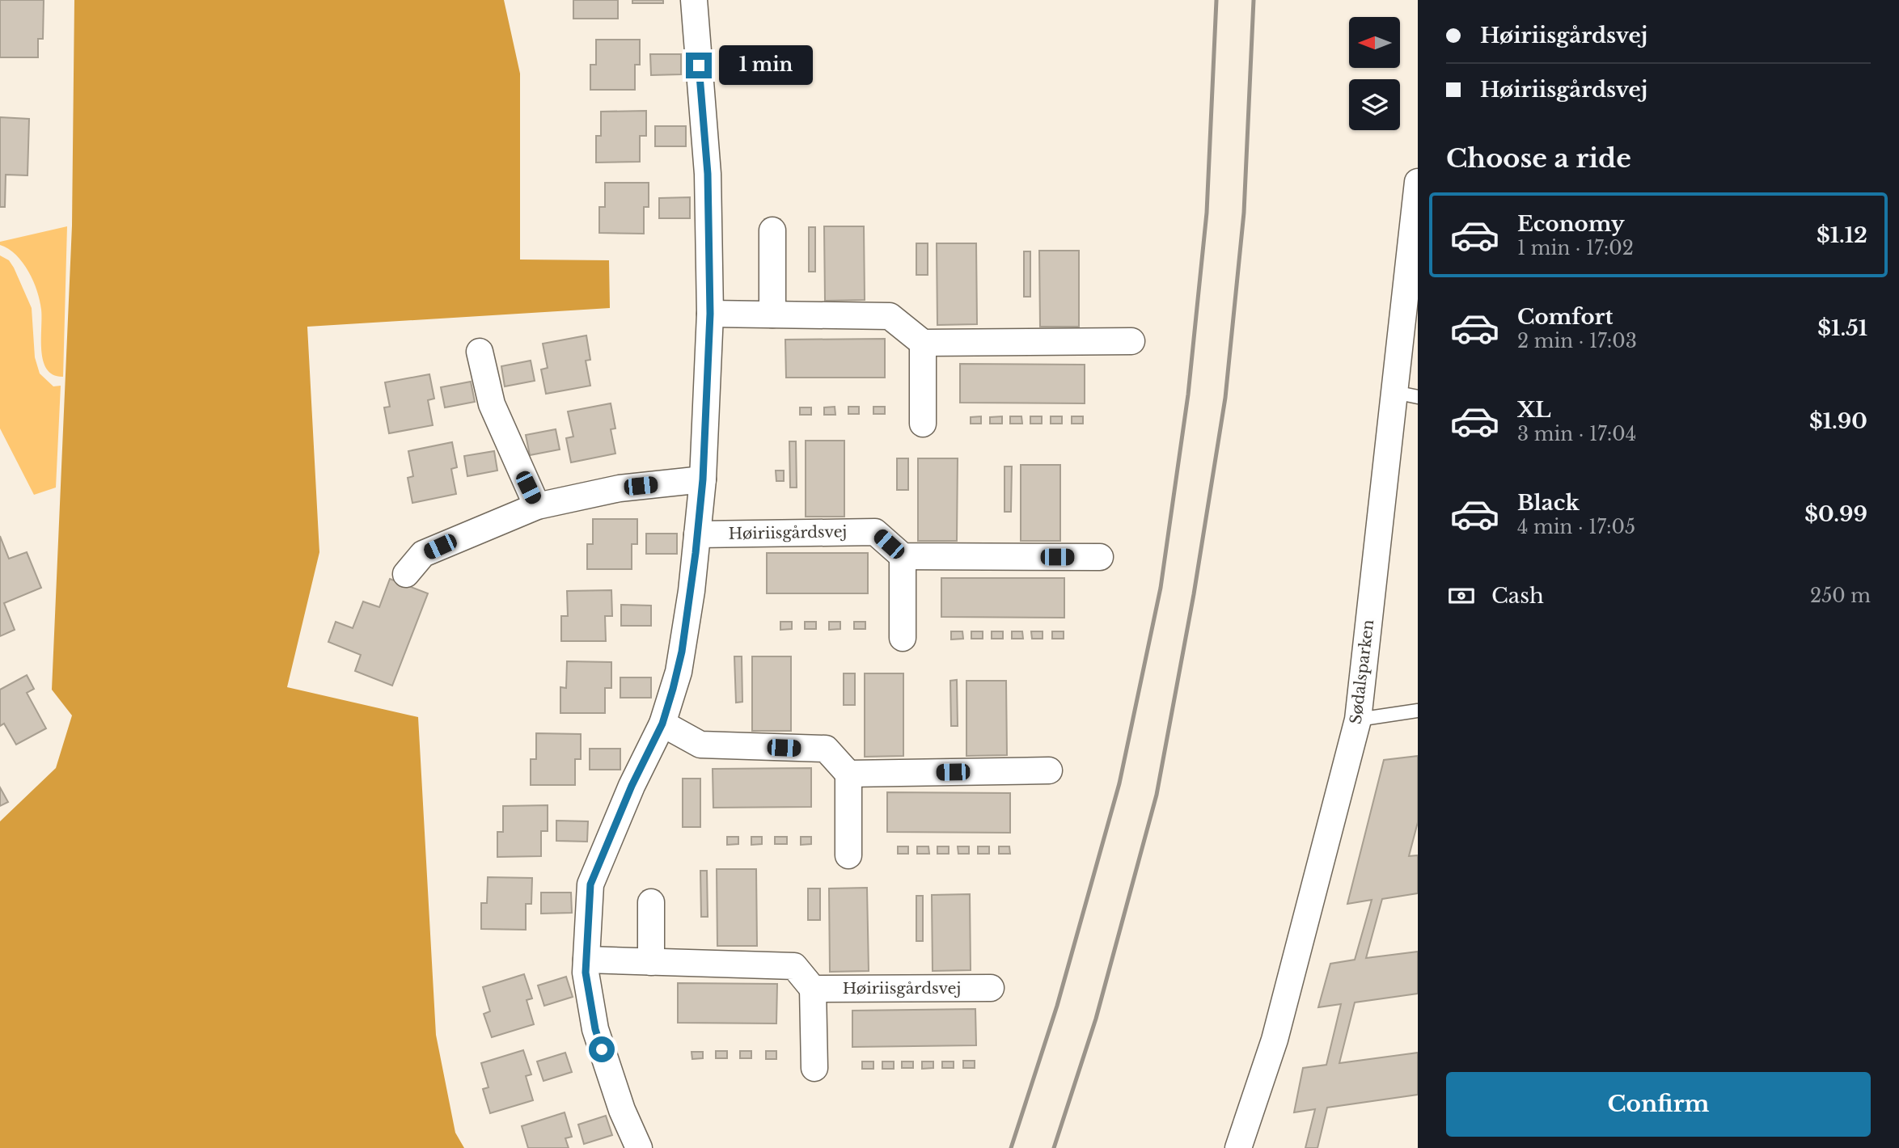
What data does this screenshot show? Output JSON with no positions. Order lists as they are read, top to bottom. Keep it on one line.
{"streets":{"street":["Høiriisgårdsvej","Sødalsparken"]},"north":"left","page":{"banner":["Høiriisgårdsvej","Høiriisgårdsvej"],"bubble":"1 min","heading":"Choose a ride","list":[{"name":"Economy","note":"1 min · 17:02","value":"$1.12"},{"name":"Comfort","note":"2 min · 17:03","value":"$1.51"},{"name":"XL","note":"3 min · 17:04","value":"$1.90"},{"name":"Black","note":"4 min · 17:05","value":"$0.99"}],"pay":["Cash","250 m"],"buttons":"Confirm"}}
